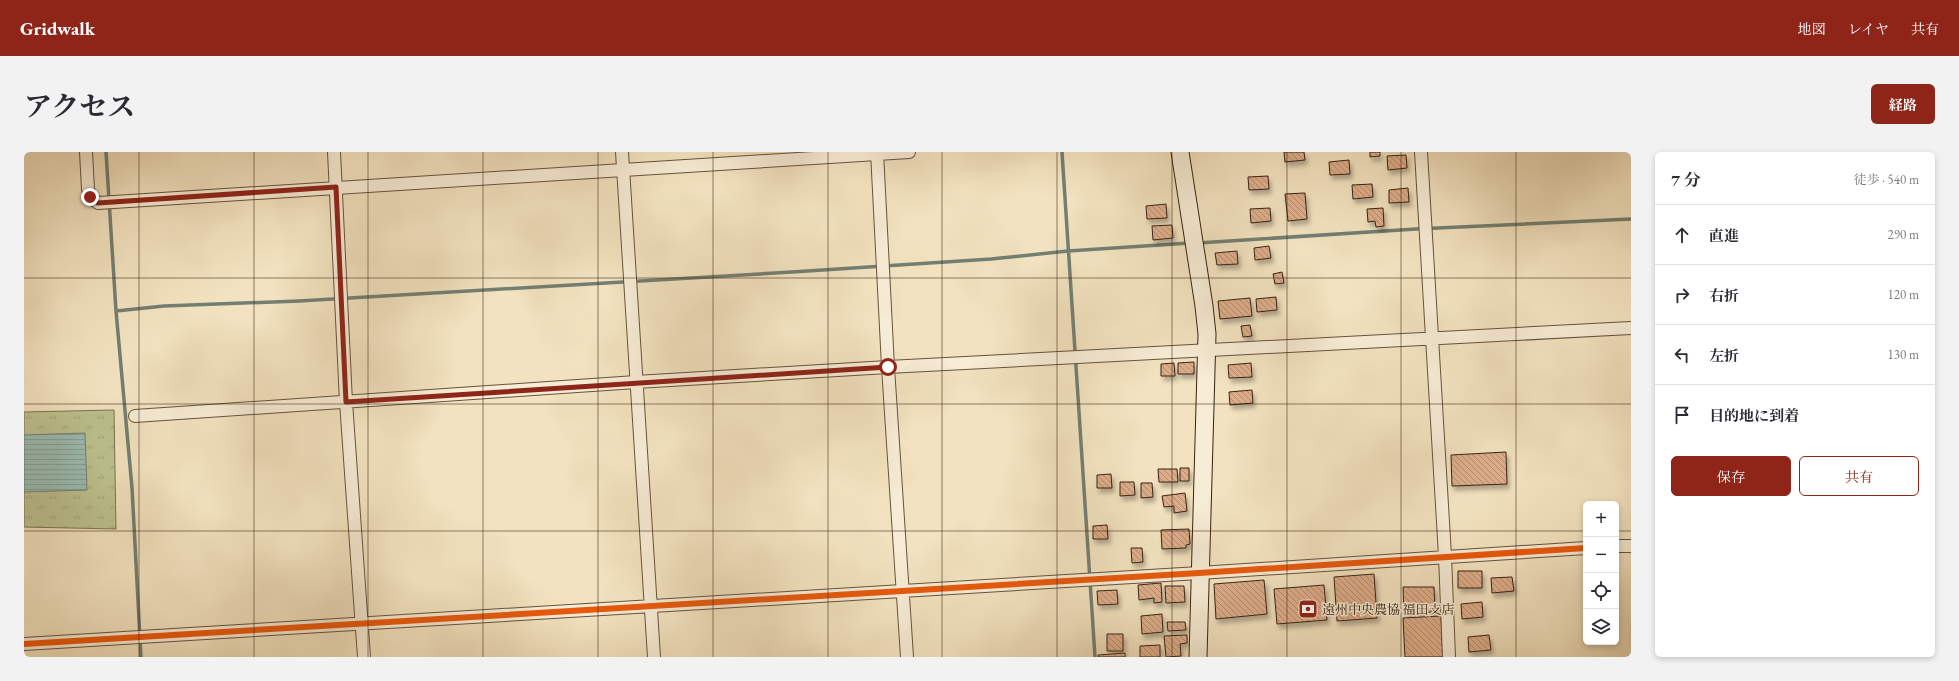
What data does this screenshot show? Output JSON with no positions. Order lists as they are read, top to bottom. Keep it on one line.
{"places":{"bank":["遠州中央農協 福田支店"]},"page":{"header":"Gridwalk","nav":["地図","レイヤ","共有"],"title":"アクセス","buttons":["経路",["保存","共有"]],"heading":["7 分","徒歩 · 540 m"],"list":[["直進","290 m"],["右折","120 m"],["左折","130 m"],"目的地に到着"],"map_buttons":["+","−"]}}
